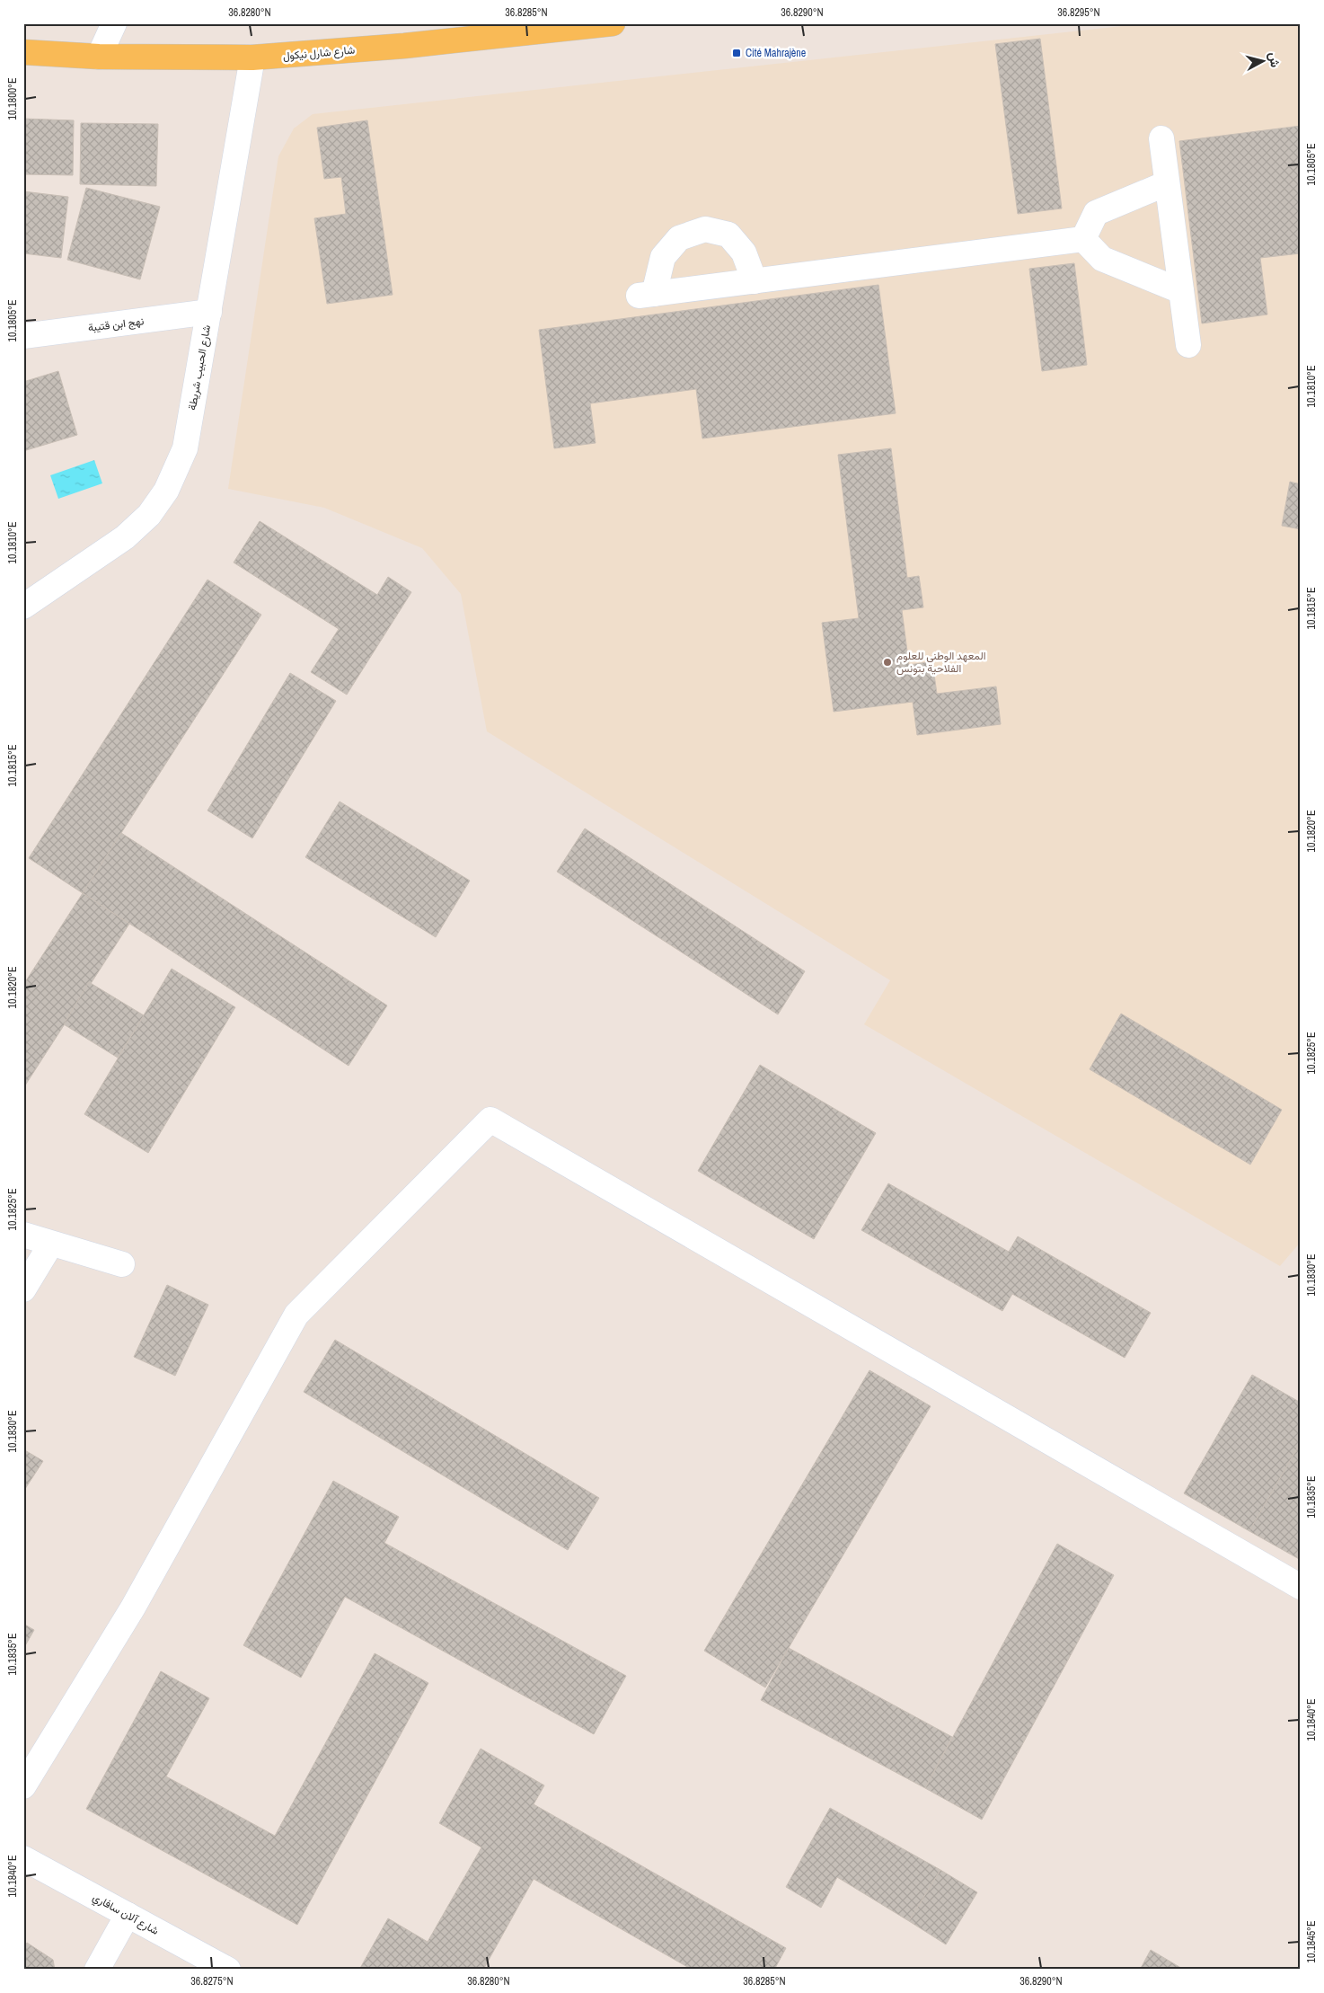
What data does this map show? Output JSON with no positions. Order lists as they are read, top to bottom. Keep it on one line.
{"streets":{"main road":["شارع شارل نيكول"],"street":["نهج ابن قتيبة","شارع الحبيب شريطة","شارع آلان سافاري"]},"crossings":[["شارع شارل نيكول","شارع الحبيب شريطة"],["نهج ابن قتيبة","شارع الحبيب شريطة"]],"places":{"transit":["Cité Mahrajène"],"other":["المعهد الوطني للعلوم الفلاحية بتونس"]},"north":"right","coordinates":["36.8280°N","36.8285°N","36.8290°N","36.8295°N","10.1800°E","10.1805°E","10.1810°E","10.1815°E","10.1820°E","10.1825°E","10.1830°E","10.1835°E","10.1840°E","10.1845°E","36.8275°N"]}
